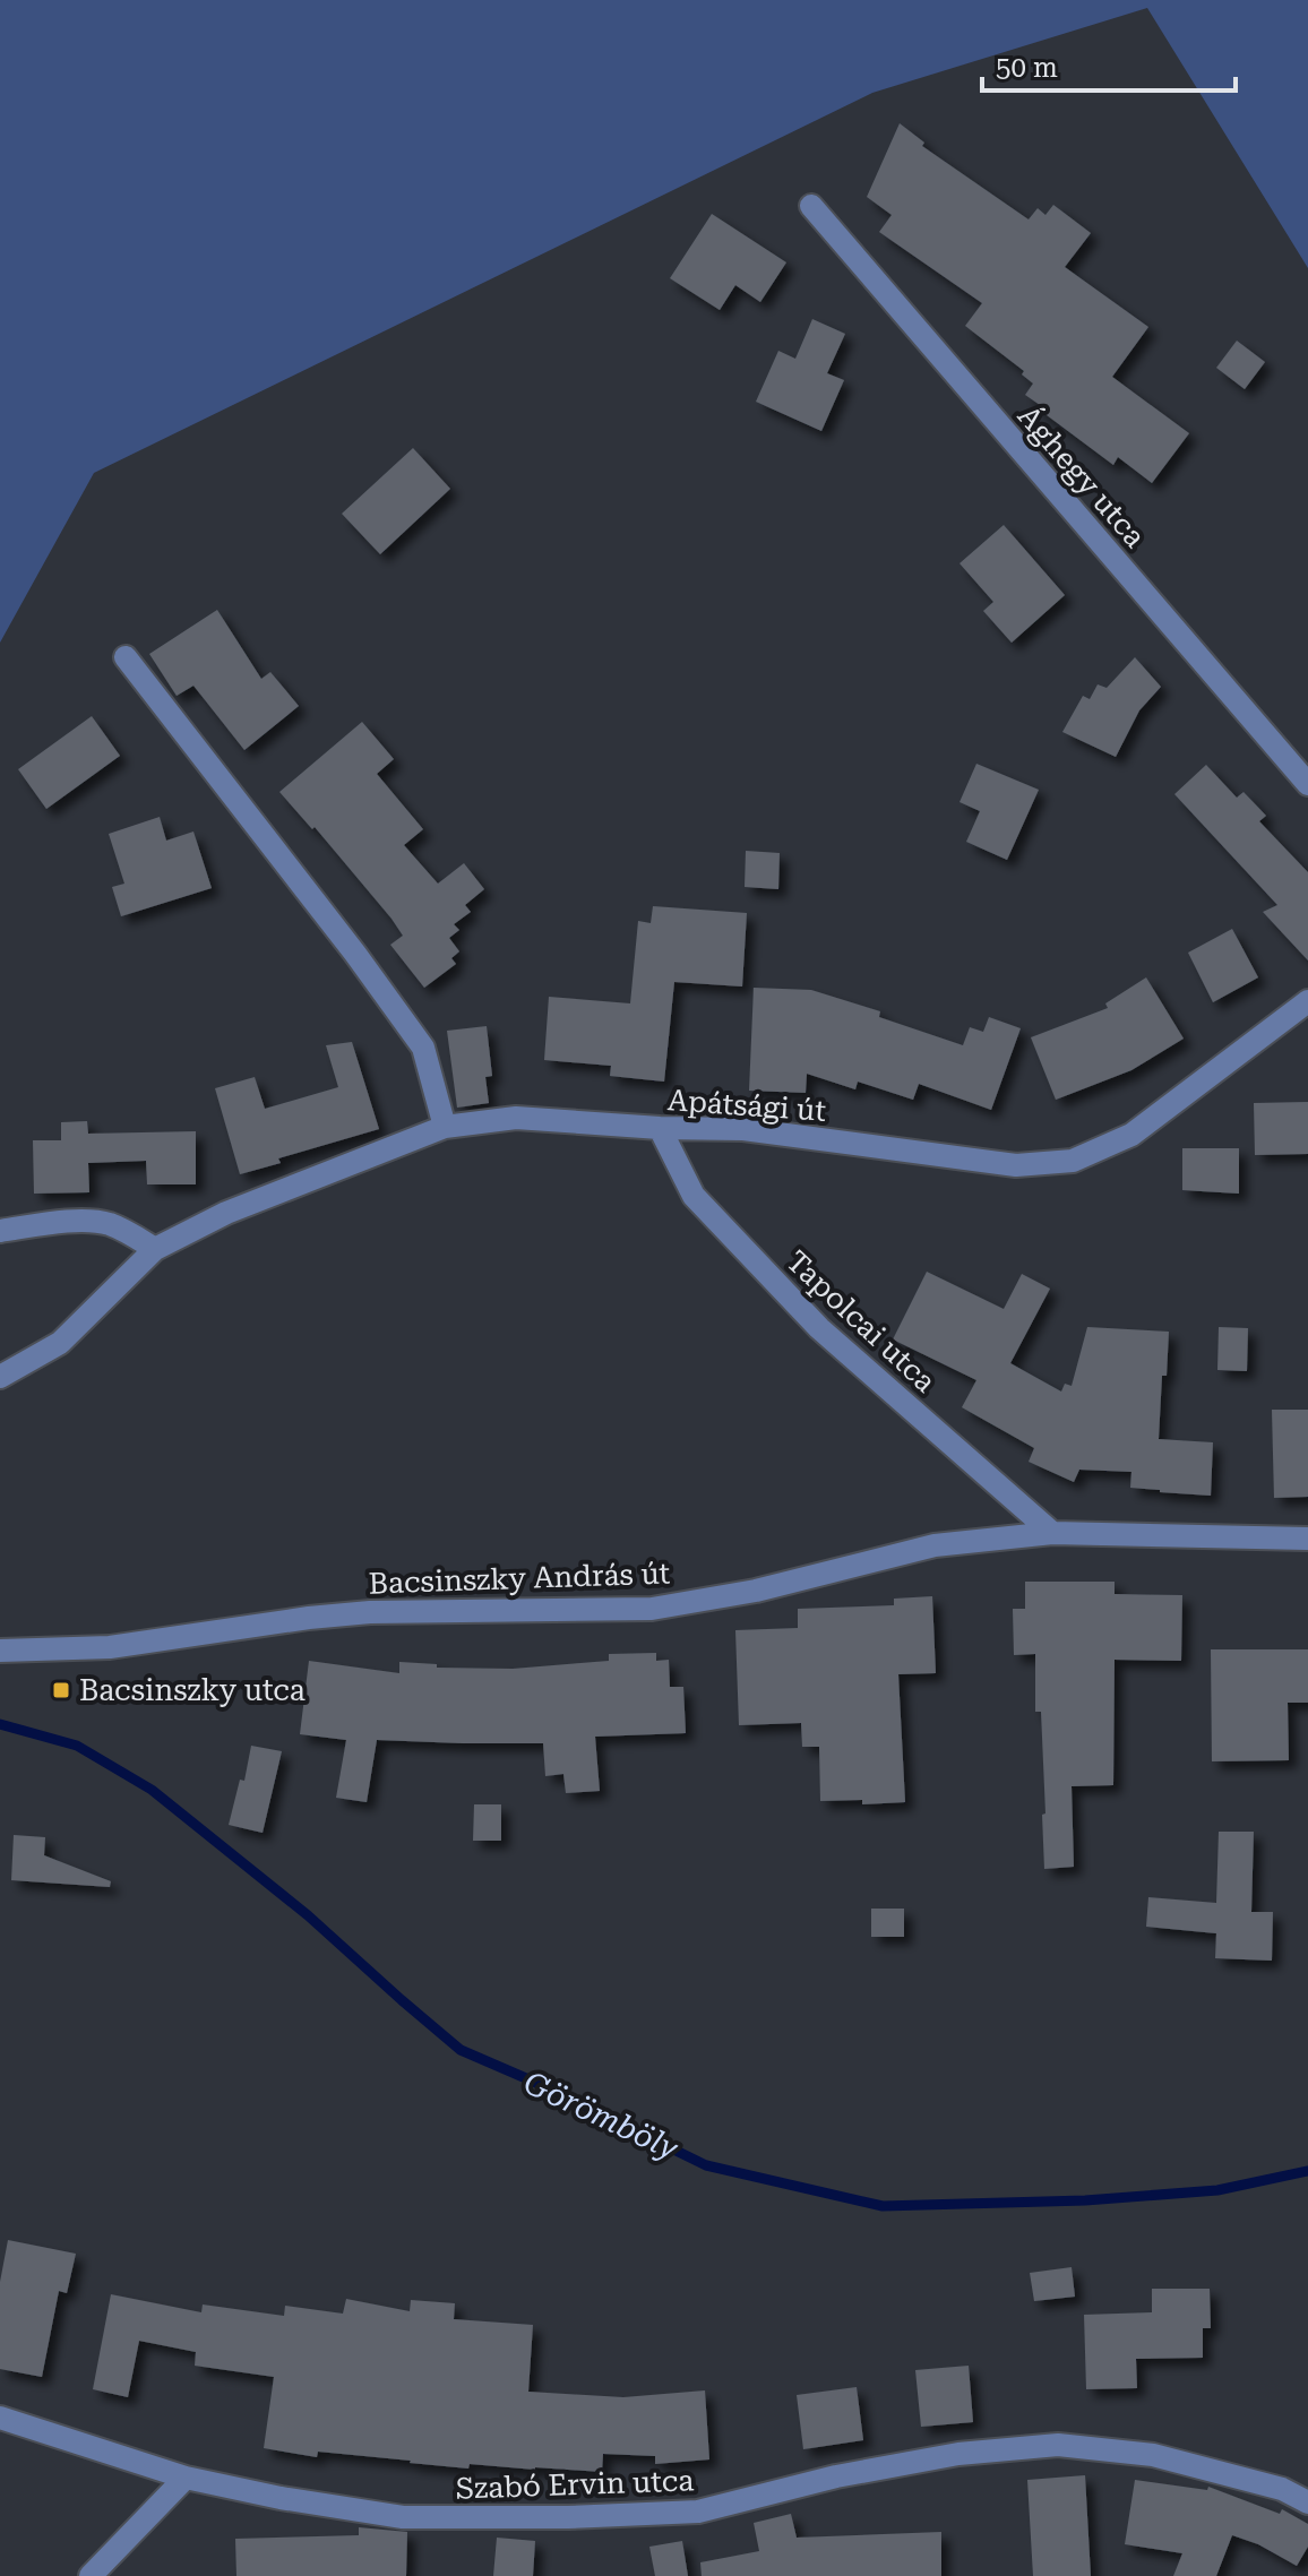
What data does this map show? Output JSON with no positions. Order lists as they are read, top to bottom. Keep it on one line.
{"streets":{"street":["Ághegy utca","Apátsági út","Tapolcai utca","Bacsinszky András út","Szabó Ervin utca"]},"crossings":[["Apátsági út","Tapolcai utca"],["Tapolcai utca","Bacsinszky András út"]],"water":["Görömböly"],"places":{"transit":["Bacsinszky utca"]},"scale_bar":"50 m"}
